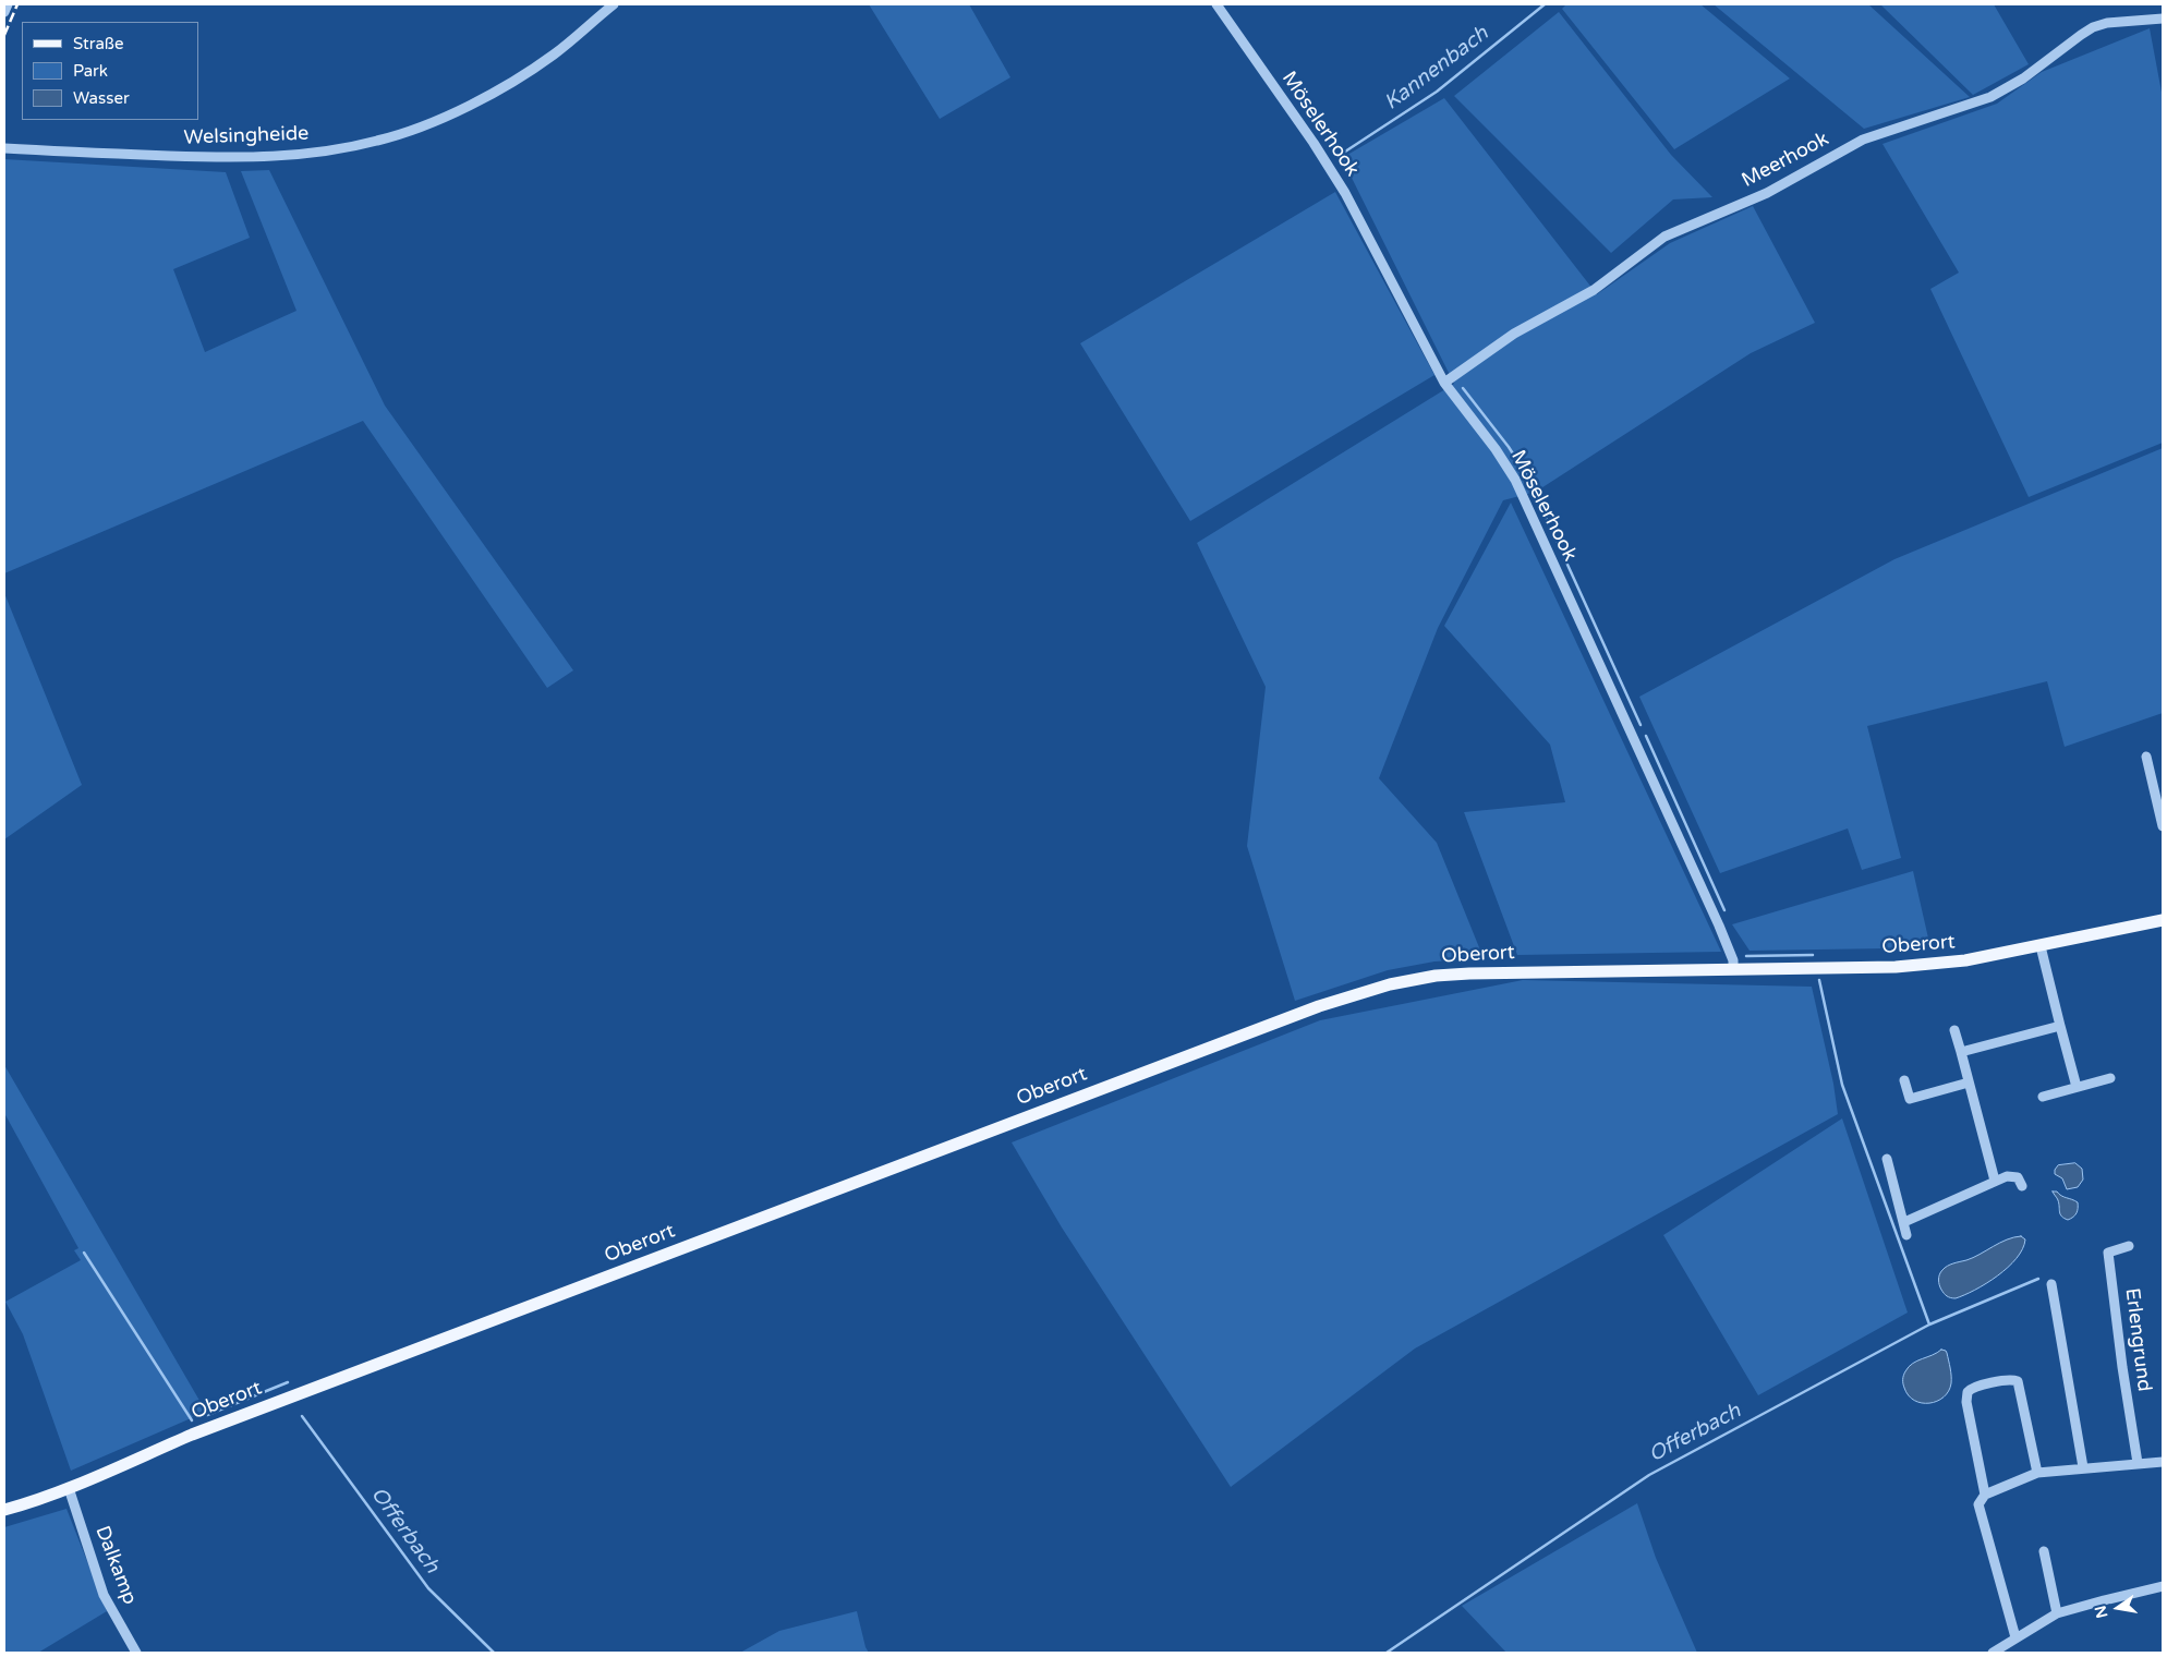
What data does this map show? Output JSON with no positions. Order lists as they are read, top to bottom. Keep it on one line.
{"streets":{"main road":["Oberort"],"street":["Möselerhook","Welsingheide","Meerhook","Erlengrund","Dalkamp"]},"crossings":[["Möselerhook","Meerhook"],["Möselerhook","Oberort"],["Oberort","Dalkamp"]],"water":["Kannenbach","Offerbach"],"legend":["Straße","Park","Wasser"],"north":"left"}
